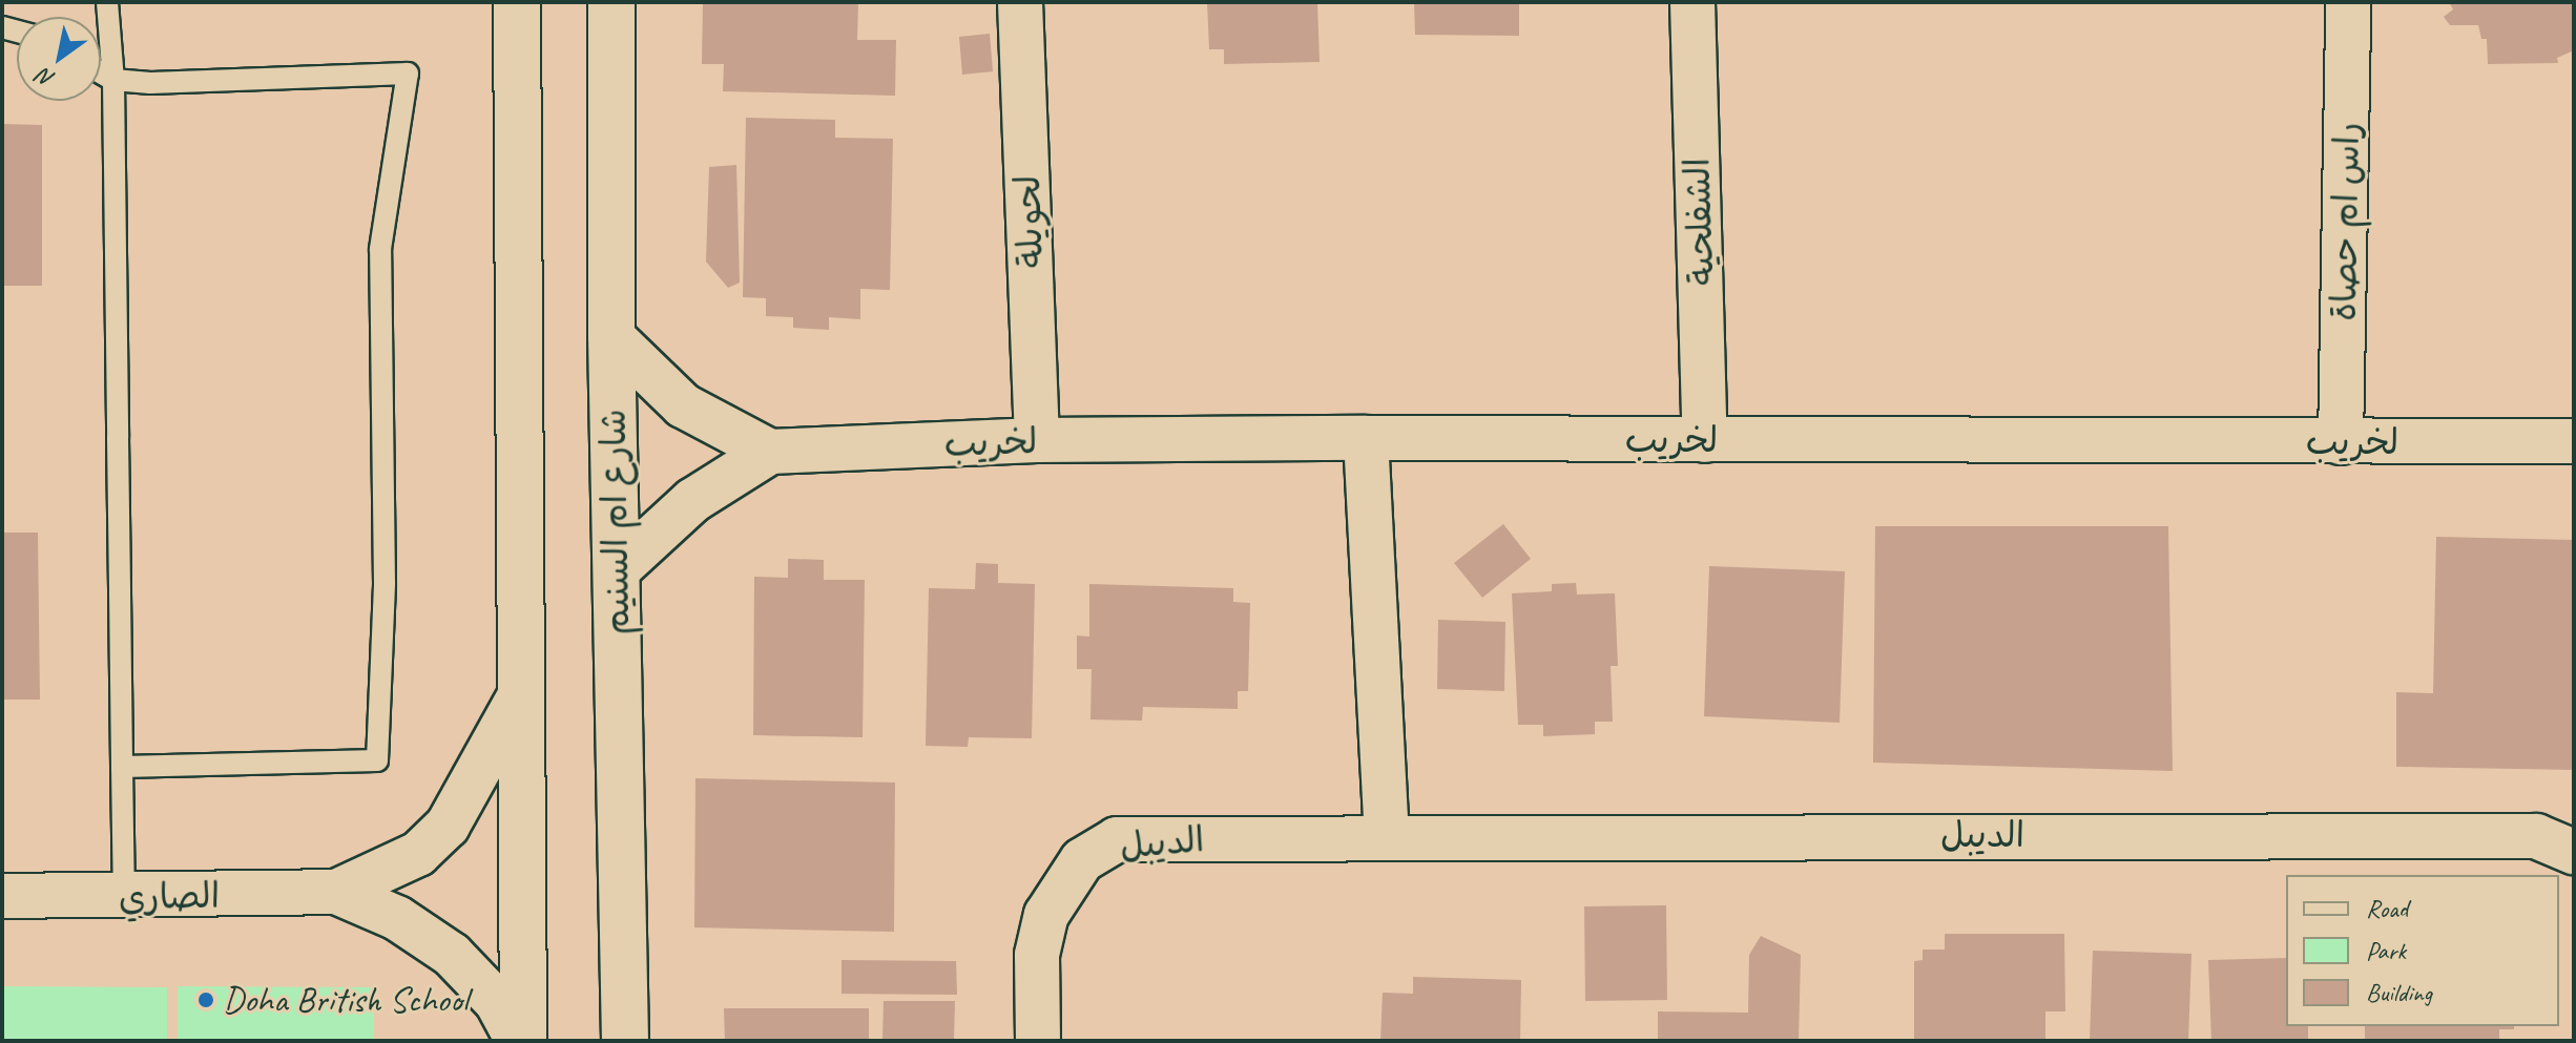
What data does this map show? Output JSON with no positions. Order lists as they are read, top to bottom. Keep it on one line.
{"streets":{"main road":["شارع ام السنيم"],"street":["لحويلة","الشفلحية","راس ام حصاة","لخريب","الديبل","الصاري"]},"crossings":[["لحويلة","لخريب"],["الشفلحية","لخريب"],["راس ام حصاة","لخريب"],["لخريب","شارع ام السنيم"]],"places":["Doha British School"],"legend":["Road","Park","Building"],"north":"bottom left"}
